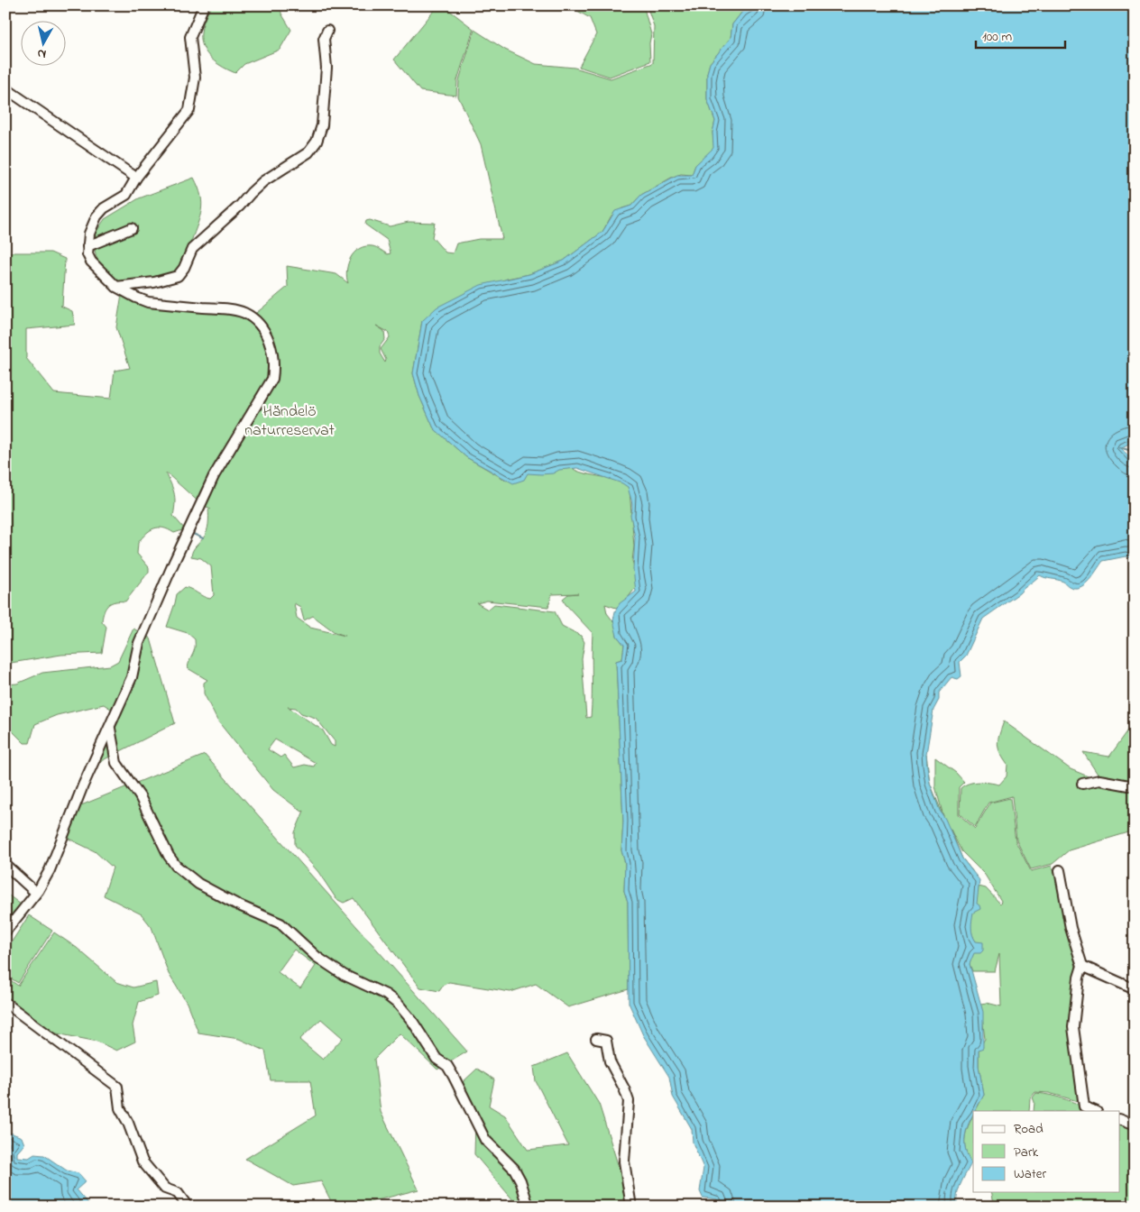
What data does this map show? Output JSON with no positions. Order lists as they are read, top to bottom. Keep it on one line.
{"parks":["Händelö naturreservat"],"legend":["Road","Park","Water"],"scale_bar":"100 m","north":"bottom"}
